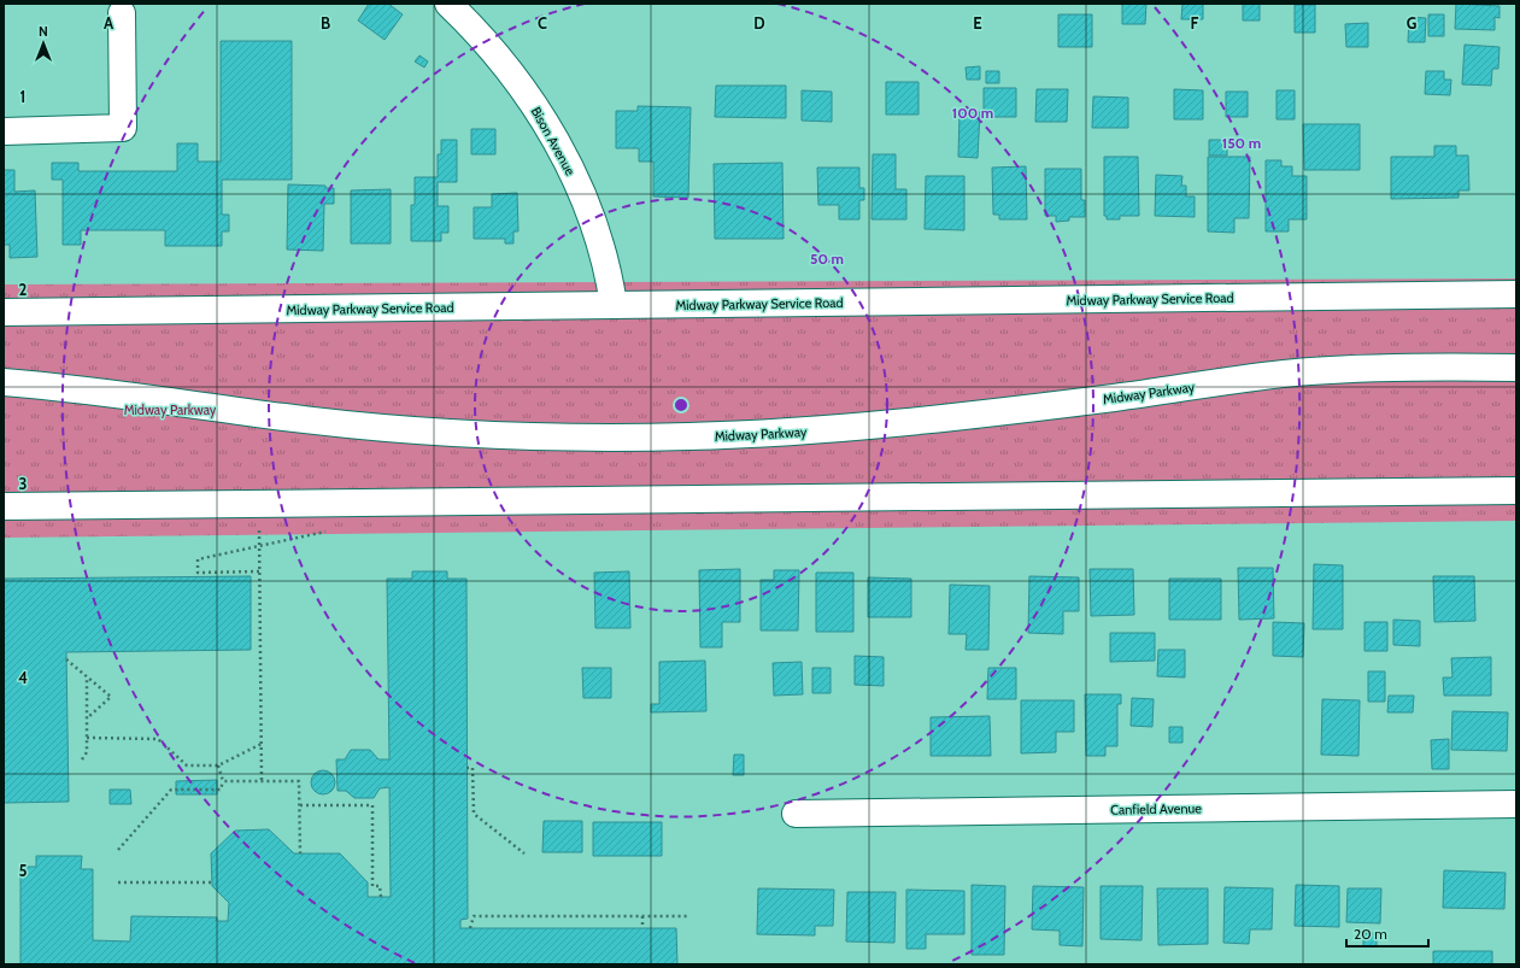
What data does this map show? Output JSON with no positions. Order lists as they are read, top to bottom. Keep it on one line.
{"streets":{"street":["Bison Avenue","Midway Parkway Service Road","Midway Parkway","Canfield Avenue"]},"crossings":[["Bison Avenue","Midway Parkway Service Road"]],"parks":["Midway Parkway"],"scale_bar":"20 m","north":"top","grid":{"columns":["A","B","C","D","E","F","G"],"rows":["1","2","3","4","5"]},"rings":["100 m","150 m","50 m"]}
